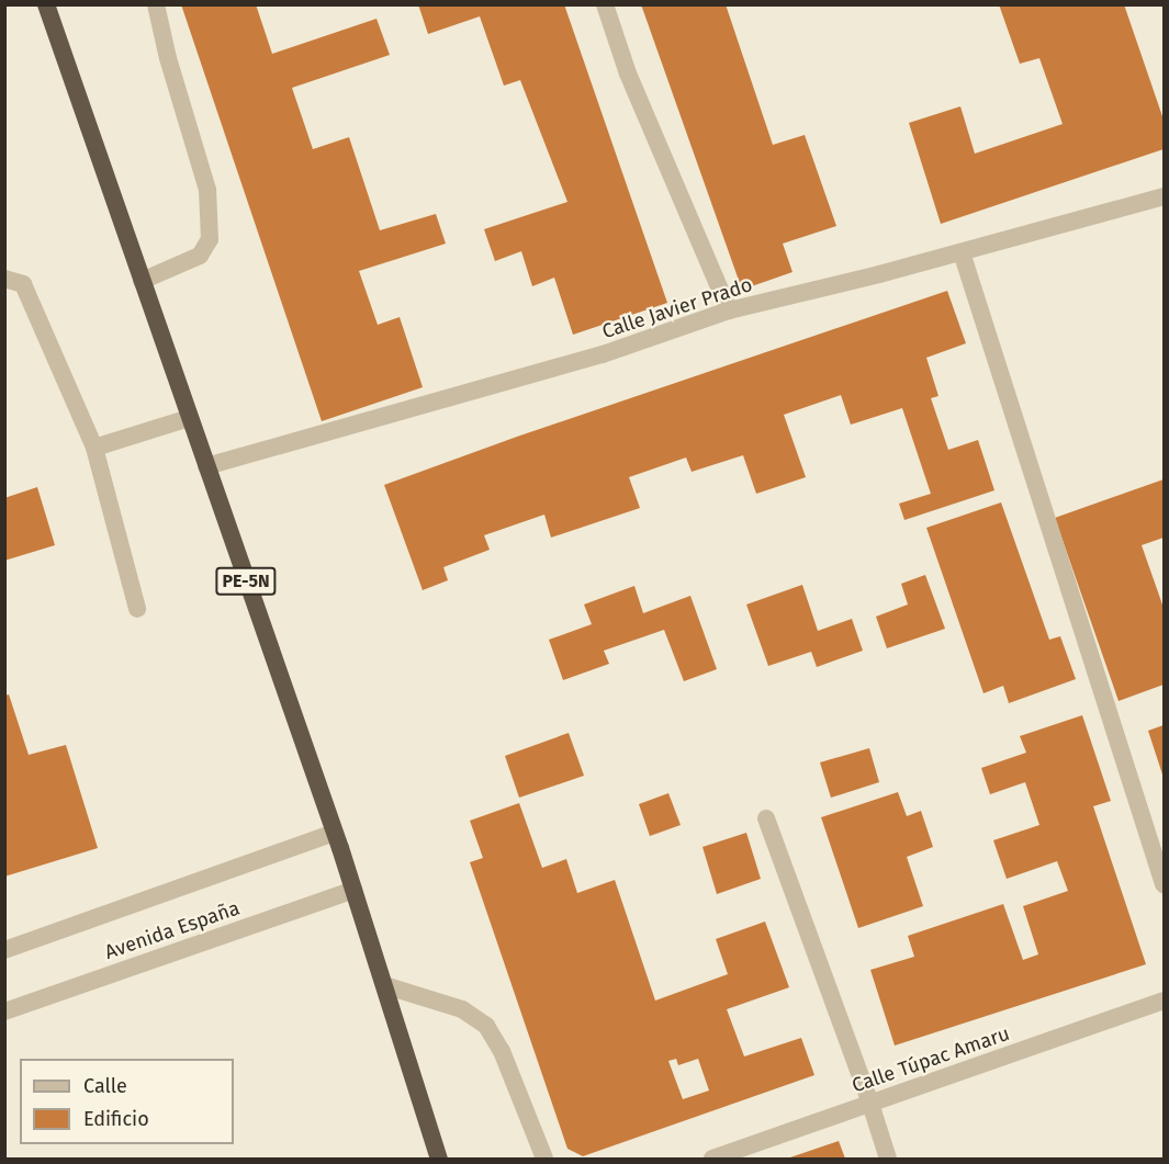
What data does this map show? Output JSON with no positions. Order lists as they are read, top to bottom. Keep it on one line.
{"streets":{"highway":["PE-5N"],"street":["Calle Javier Prado","Avenida España","Calle Túpac Amaru"]},"crossings":[["Calle Javier Prado","PE-5N"],["PE-5N","Avenida España"]],"legend":["Calle","Edificio"]}
